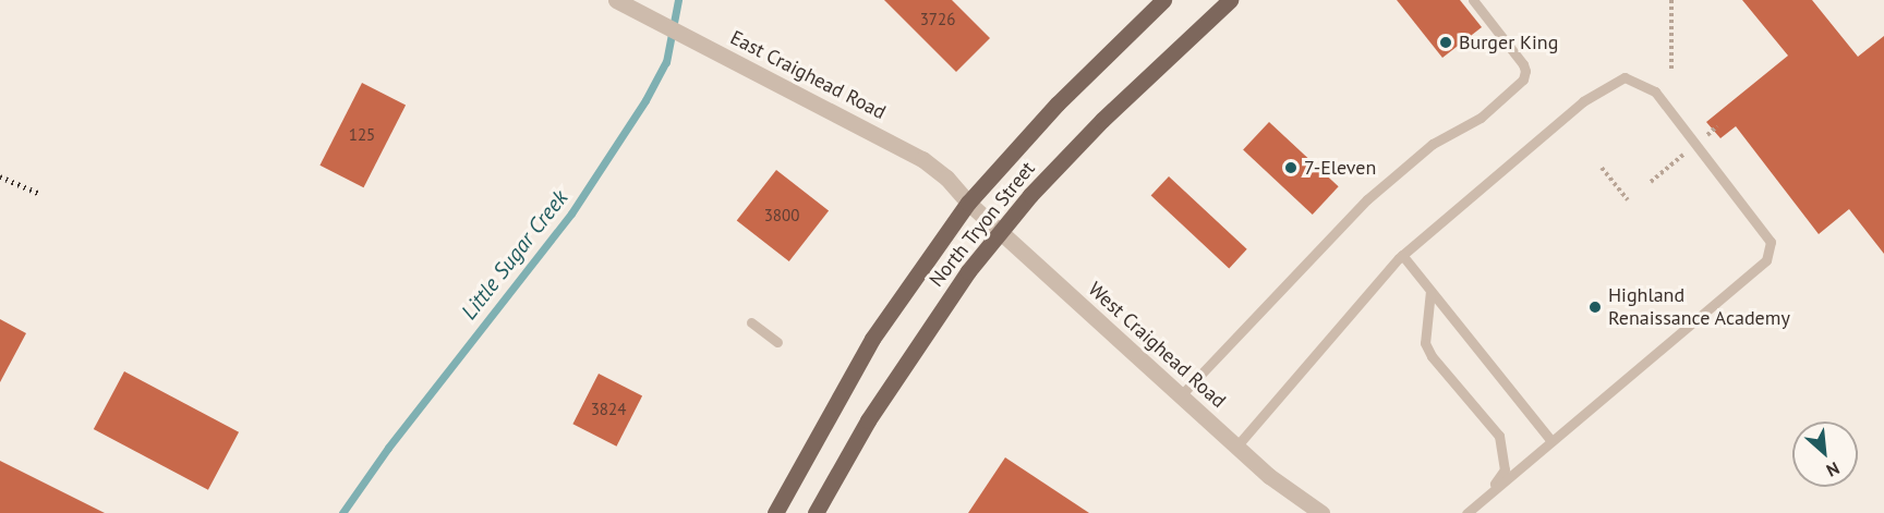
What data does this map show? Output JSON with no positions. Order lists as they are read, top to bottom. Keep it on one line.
{"streets":{"main road":["North Tryon Street"],"street":["East Craighead Road","West Craighead Road"]},"crossings":[["East Craighead Road","North Tryon Street"],["East Craighead Road","West Craighead Road"],["North Tryon Street","West Craighead Road"]],"water":["Little Sugar Creek"],"places":["Burger King","7-Eleven","Highland Renaissance Academy"],"house_numbers":["3726","125","3800","3824"],"north":"bottom right"}
